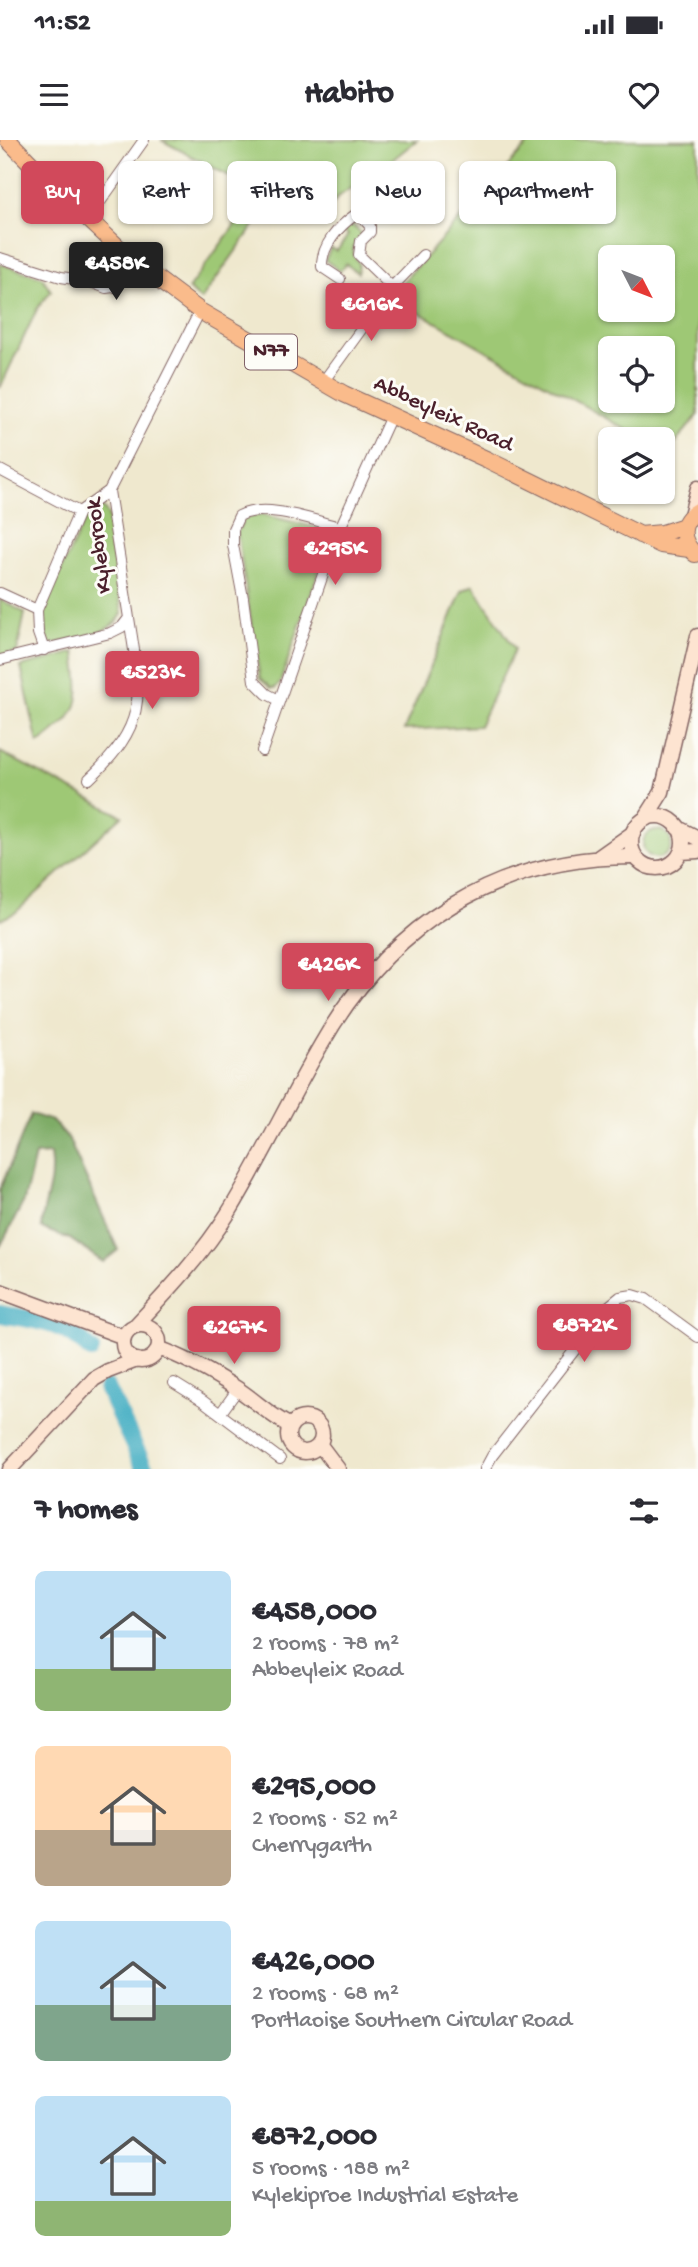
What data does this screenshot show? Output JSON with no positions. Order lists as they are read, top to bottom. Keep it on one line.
{"streets":{"main road":["N77","Abbeyleix Road"],"street":["Kylebrook"]},"crossings":[["N77","Abbeyleix Road"],["Abbeyleix Road","Kylebrook"]],"north":"bottom right","page":{"status":"11:52","header":"Habito","chip":["Buy","Rent","Filters","New","Apartment"],"price":["€458K","€616K","€295K","€523K","€426K","€872K","€267K"],"heading":"7 homes","list":[{"name":"€458,000","note":"2 rooms · 78 m² · Abbeyleix Road"},{"name":"€295,000","note":"2 rooms · 52 m² · Cherrygarth"},{"name":"€426,000","note":"2 rooms · 68 m² · Portlaoise Southern Circular Road"},{"name":"€872,000","note":"5 rooms · 188 m² · Kylekiproe Industrial Estate"}]}}
